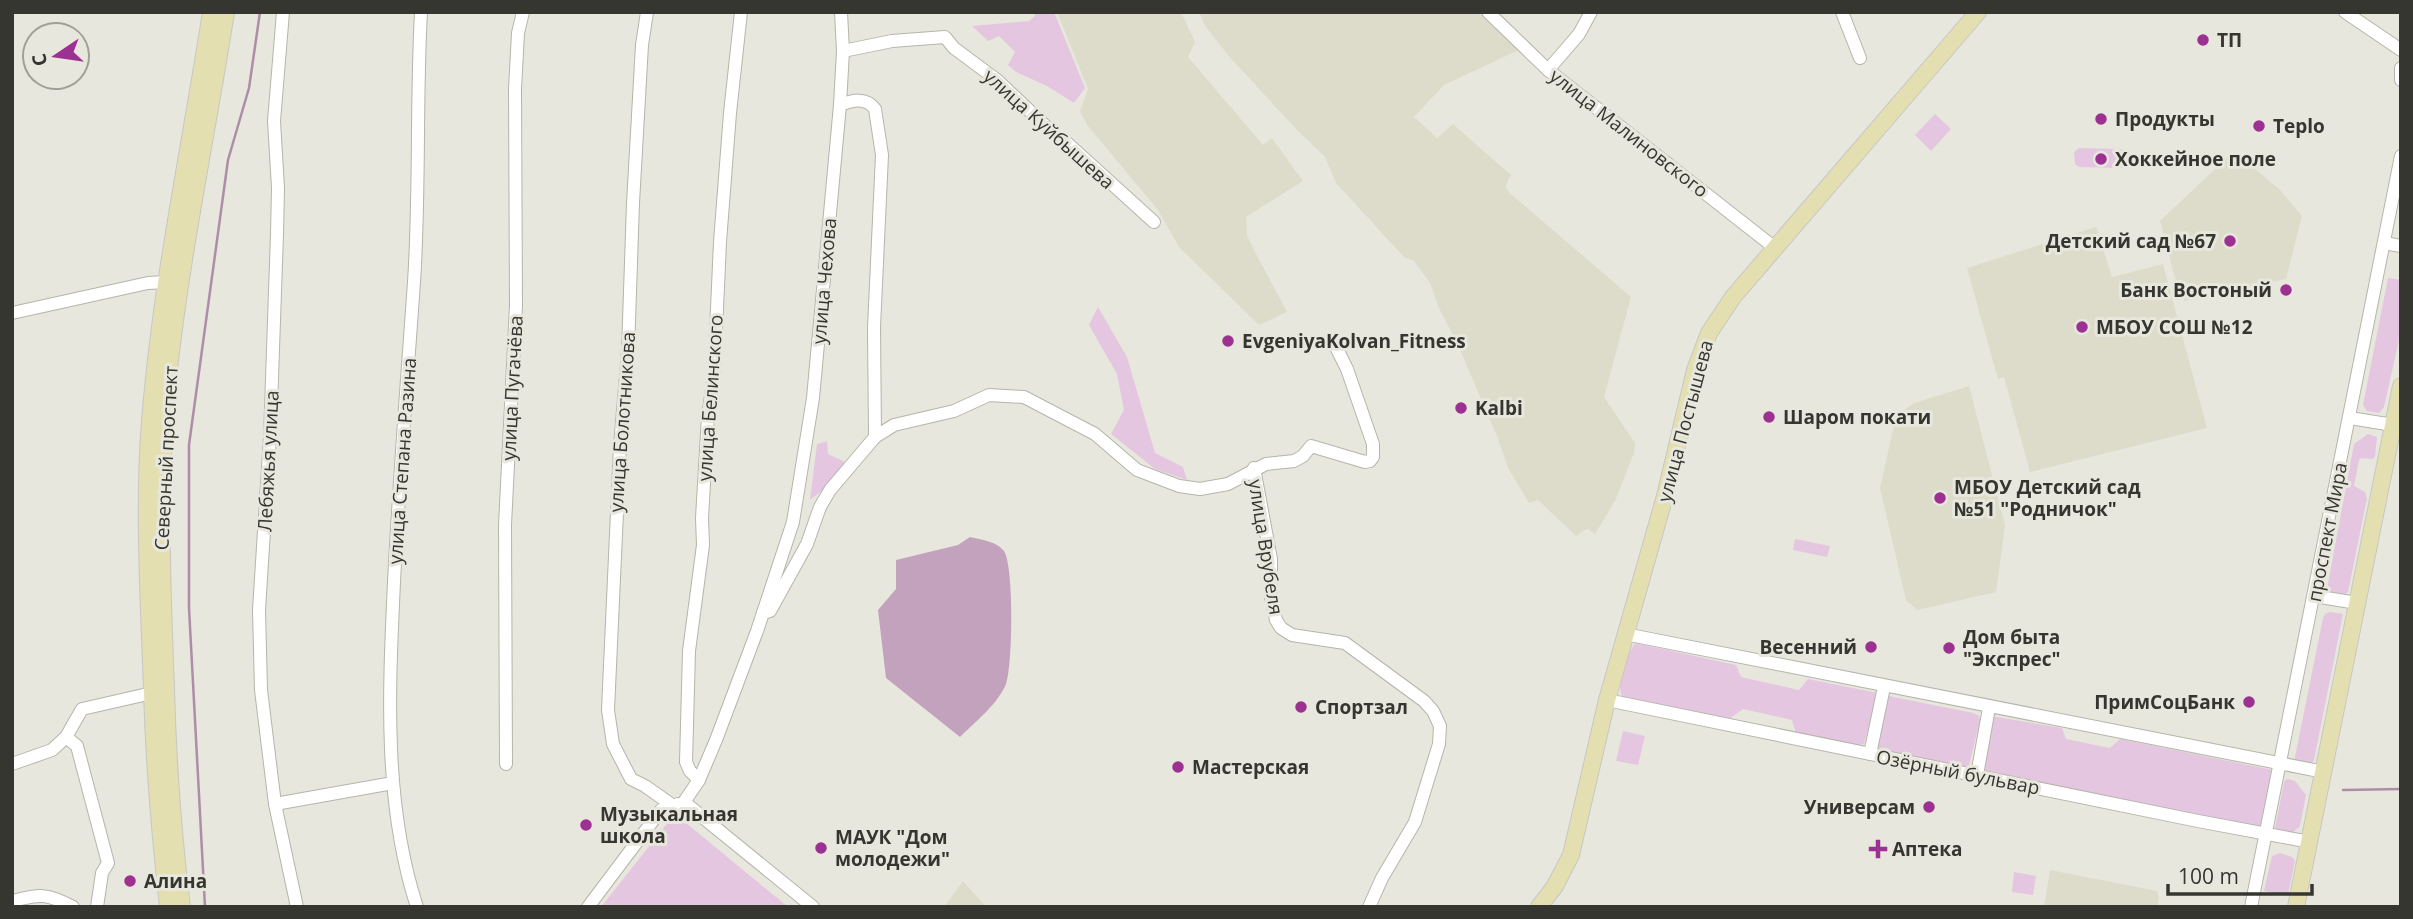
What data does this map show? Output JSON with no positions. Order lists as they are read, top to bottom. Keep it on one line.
{"streets":{"main road":["улица Постышева","Северный проспект"],"street":["улица Куйбышева","улица Малиновского","улица Чехова","улица Пугачёва","улица Белинского","улица Болотникова","Лебяжья улица","улица Степана Разина","проспект Мира","улица Врубеля","Озёрный бульвар"]},"crossings":[["улица Куйбышева","улица Чехова"],["улица Малиновского","улица Постышева"],["улица Чехова","улица Белинского"],["улица Чехова","улица Болотникова"],["улица Постышева","Озёрный бульвар"],["проспект Мира","Озёрный бульвар"]],"places":{"other":["ТП","Продукты","Teplo","Хоккейное поле","Детский сад №67","Банк Востоный","МБОУ СОШ №12","EvgeniyaKolvan_Fitness","Kalbi","Шаром покати","МБОУ Детский сад №51 \"Родничок\"","Весенний","Дом быта \"Экспрес\"","ПримСоцБанк","Спортзал","Мастерская","Универсам","Музыкальная школа","МАУК \"Дом молодежи\"","Алина"],"health":["Аптека"]},"scale_bar":"100 m","north":"left"}
